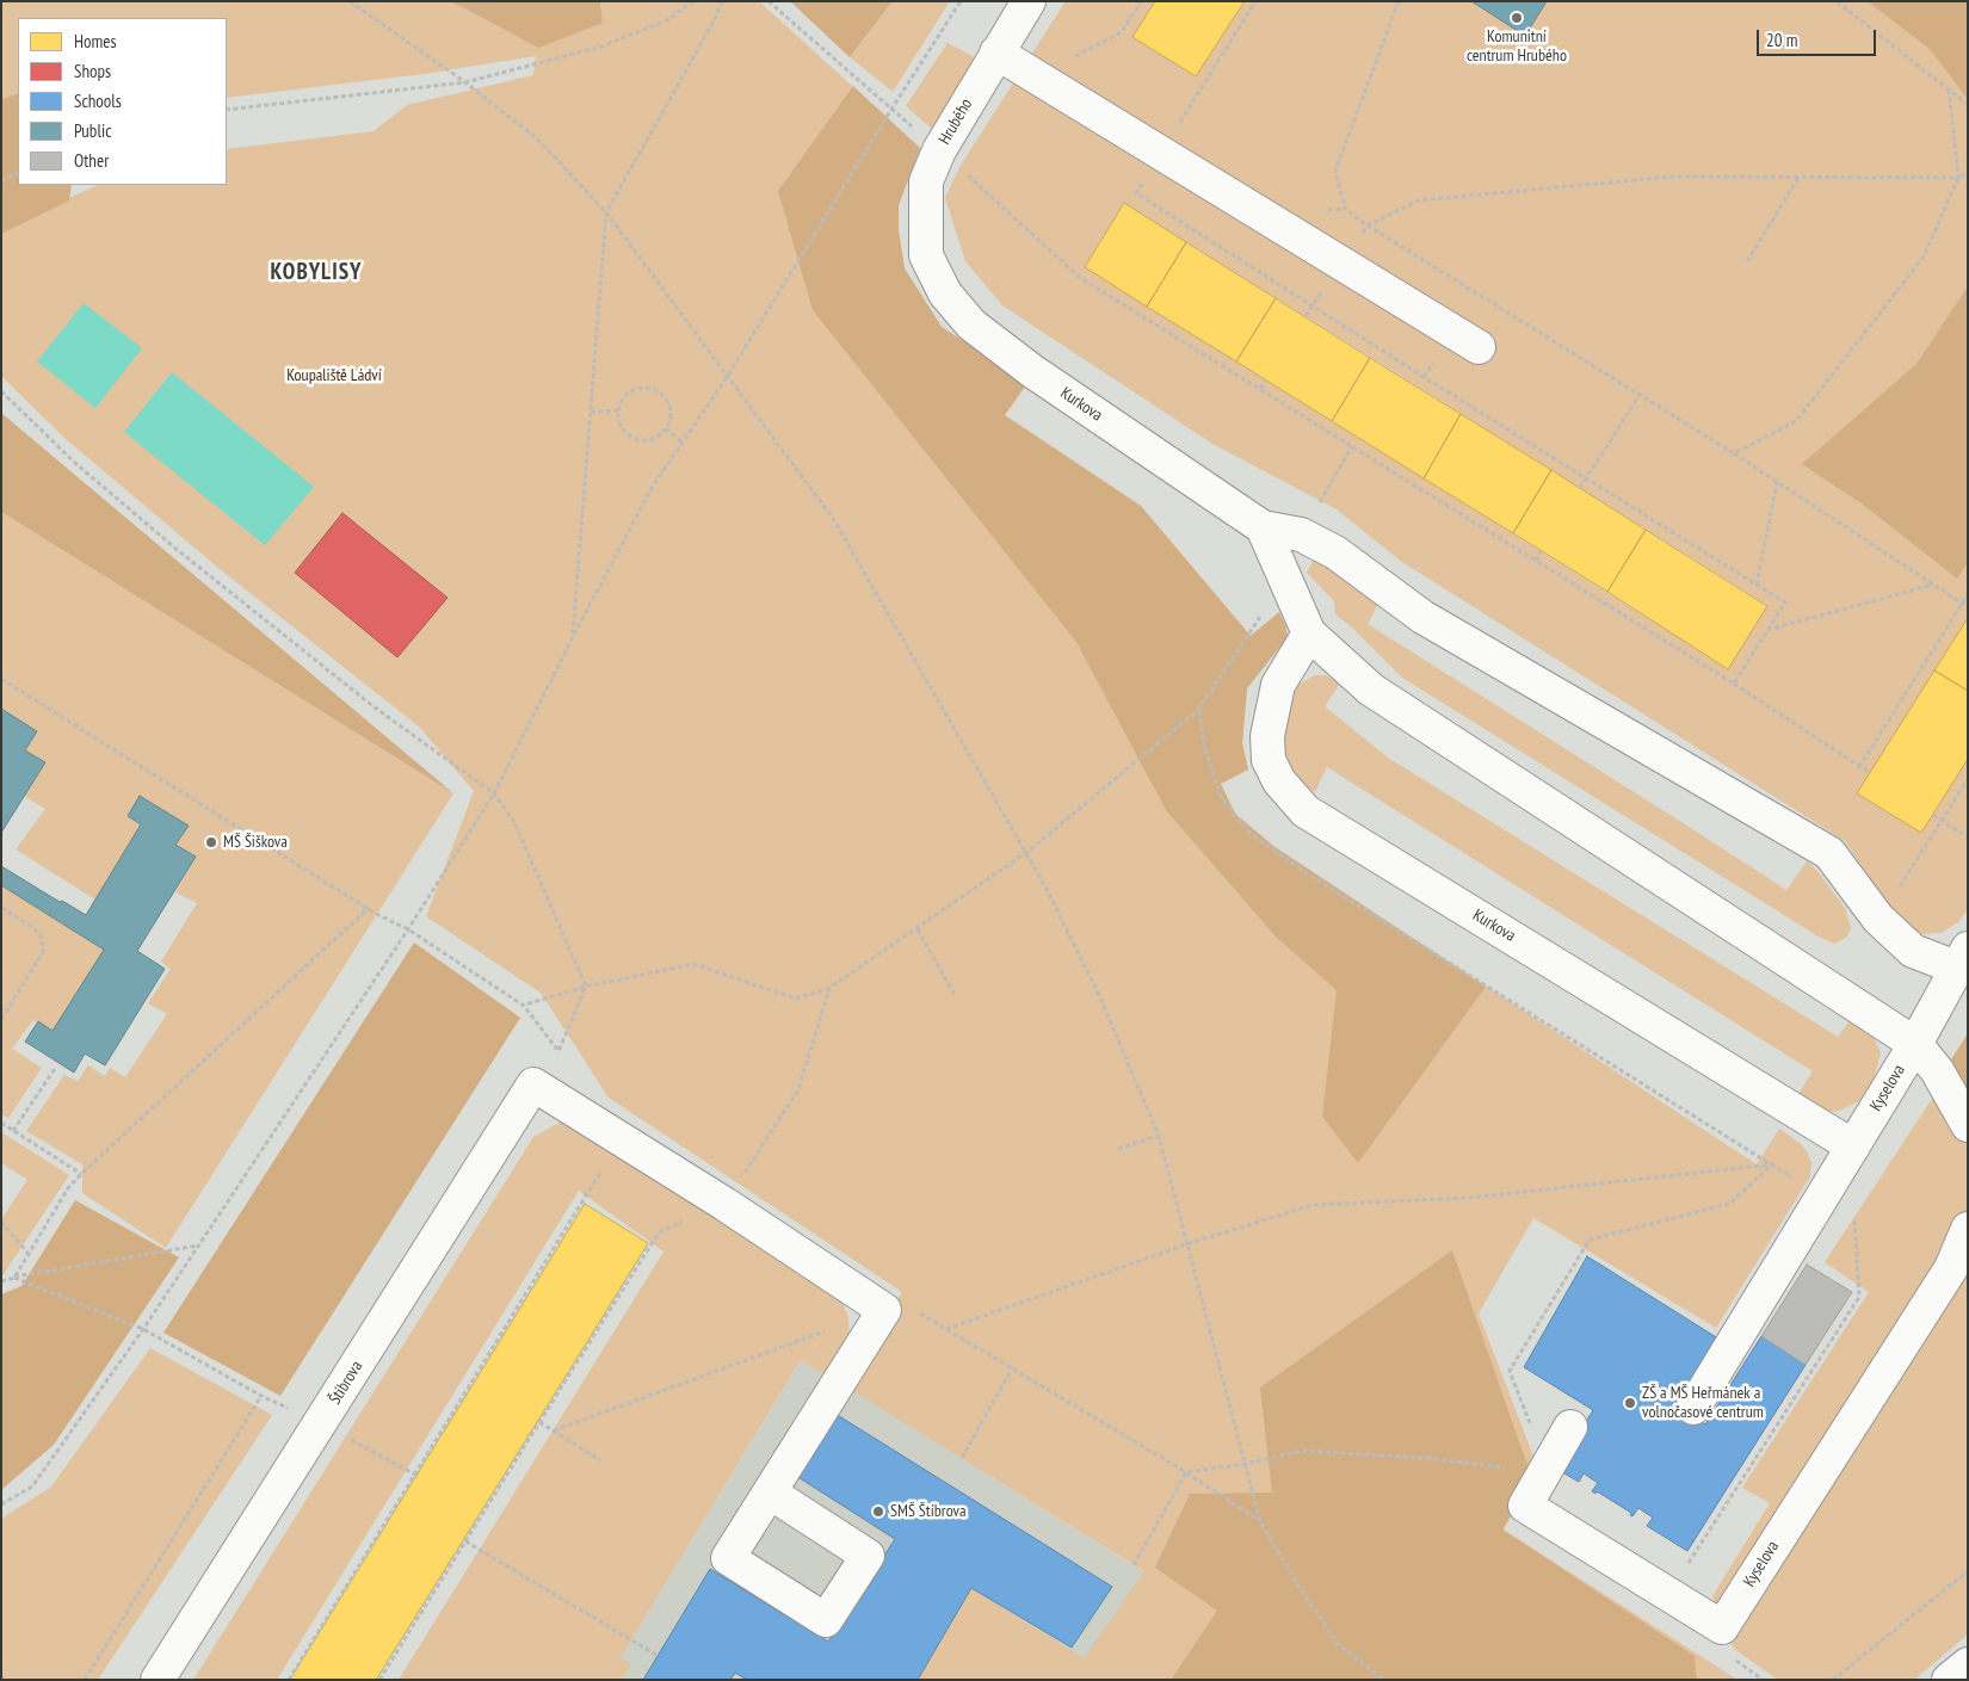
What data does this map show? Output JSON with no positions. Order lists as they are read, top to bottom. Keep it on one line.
{"streets":{"street":["Hrubého","Kurkova","Kyselova","Štíbrova"]},"crossings":[["Hrubého","Kurkova"],["Kurkova","Kyselova"]],"districts":["KOBYLISY"],"parks":["Koupaliště Ládví"],"places":["Komunitní centrum Hrubého","MŠ Šiškova","ZŠ a MŠ Heřmánek a volnočasové centrum","SMŠ Štíbrova"],"legend":["Homes","Shops","Schools","Public","Other"],"scale_bar":"20 m"}
